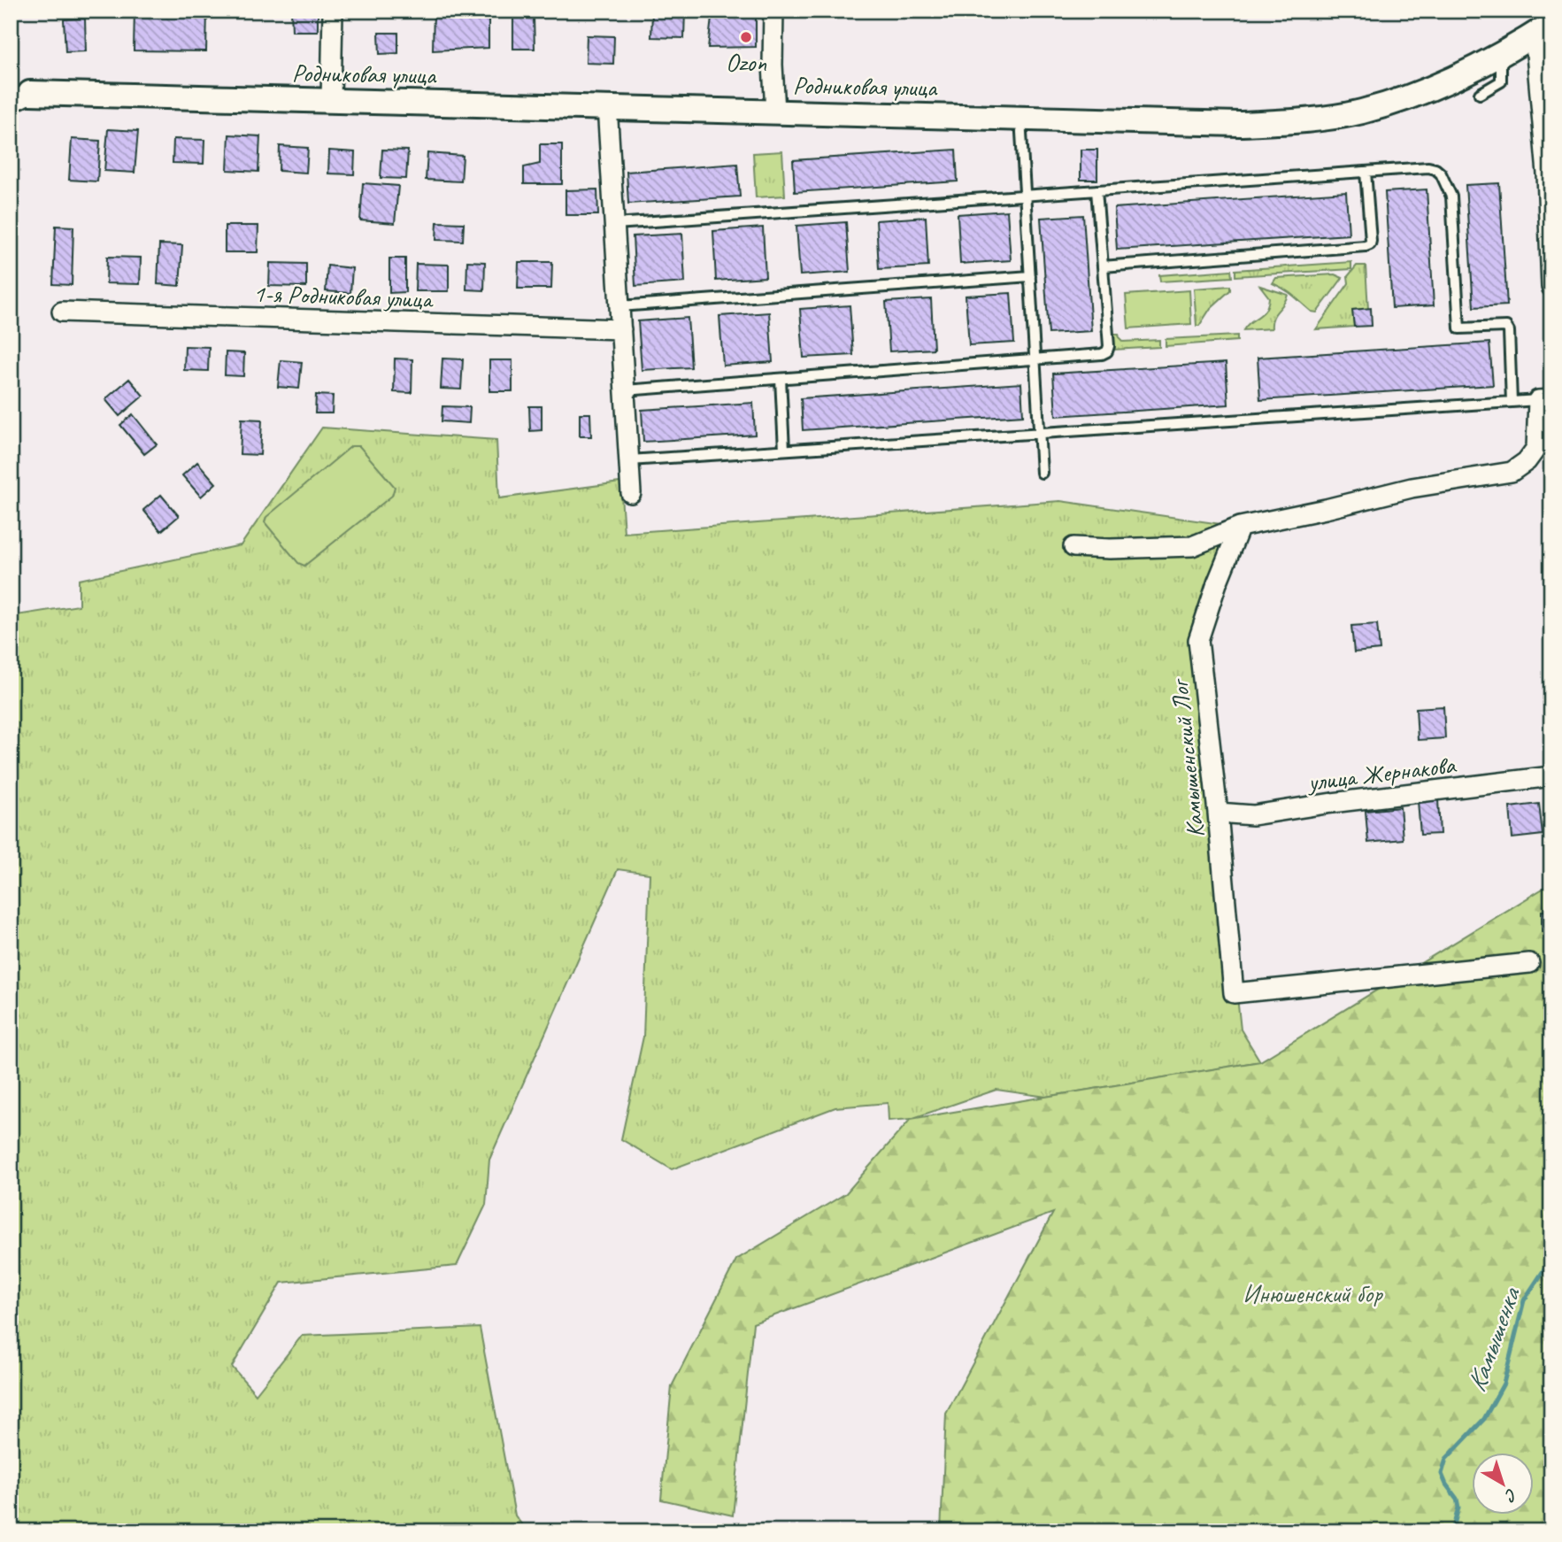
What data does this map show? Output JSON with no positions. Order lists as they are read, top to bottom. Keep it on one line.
{"streets":{"street":["Родниковая улица","1-я Родниковая улица","Камышенский Лог","улица Жернакова"]},"crossings":[["Камышенский Лог","улица Жернакова"]],"water":["Камышенка"],"parks":["Инюшенский бор"],"places":["Ozon"],"north":"bottom right"}
